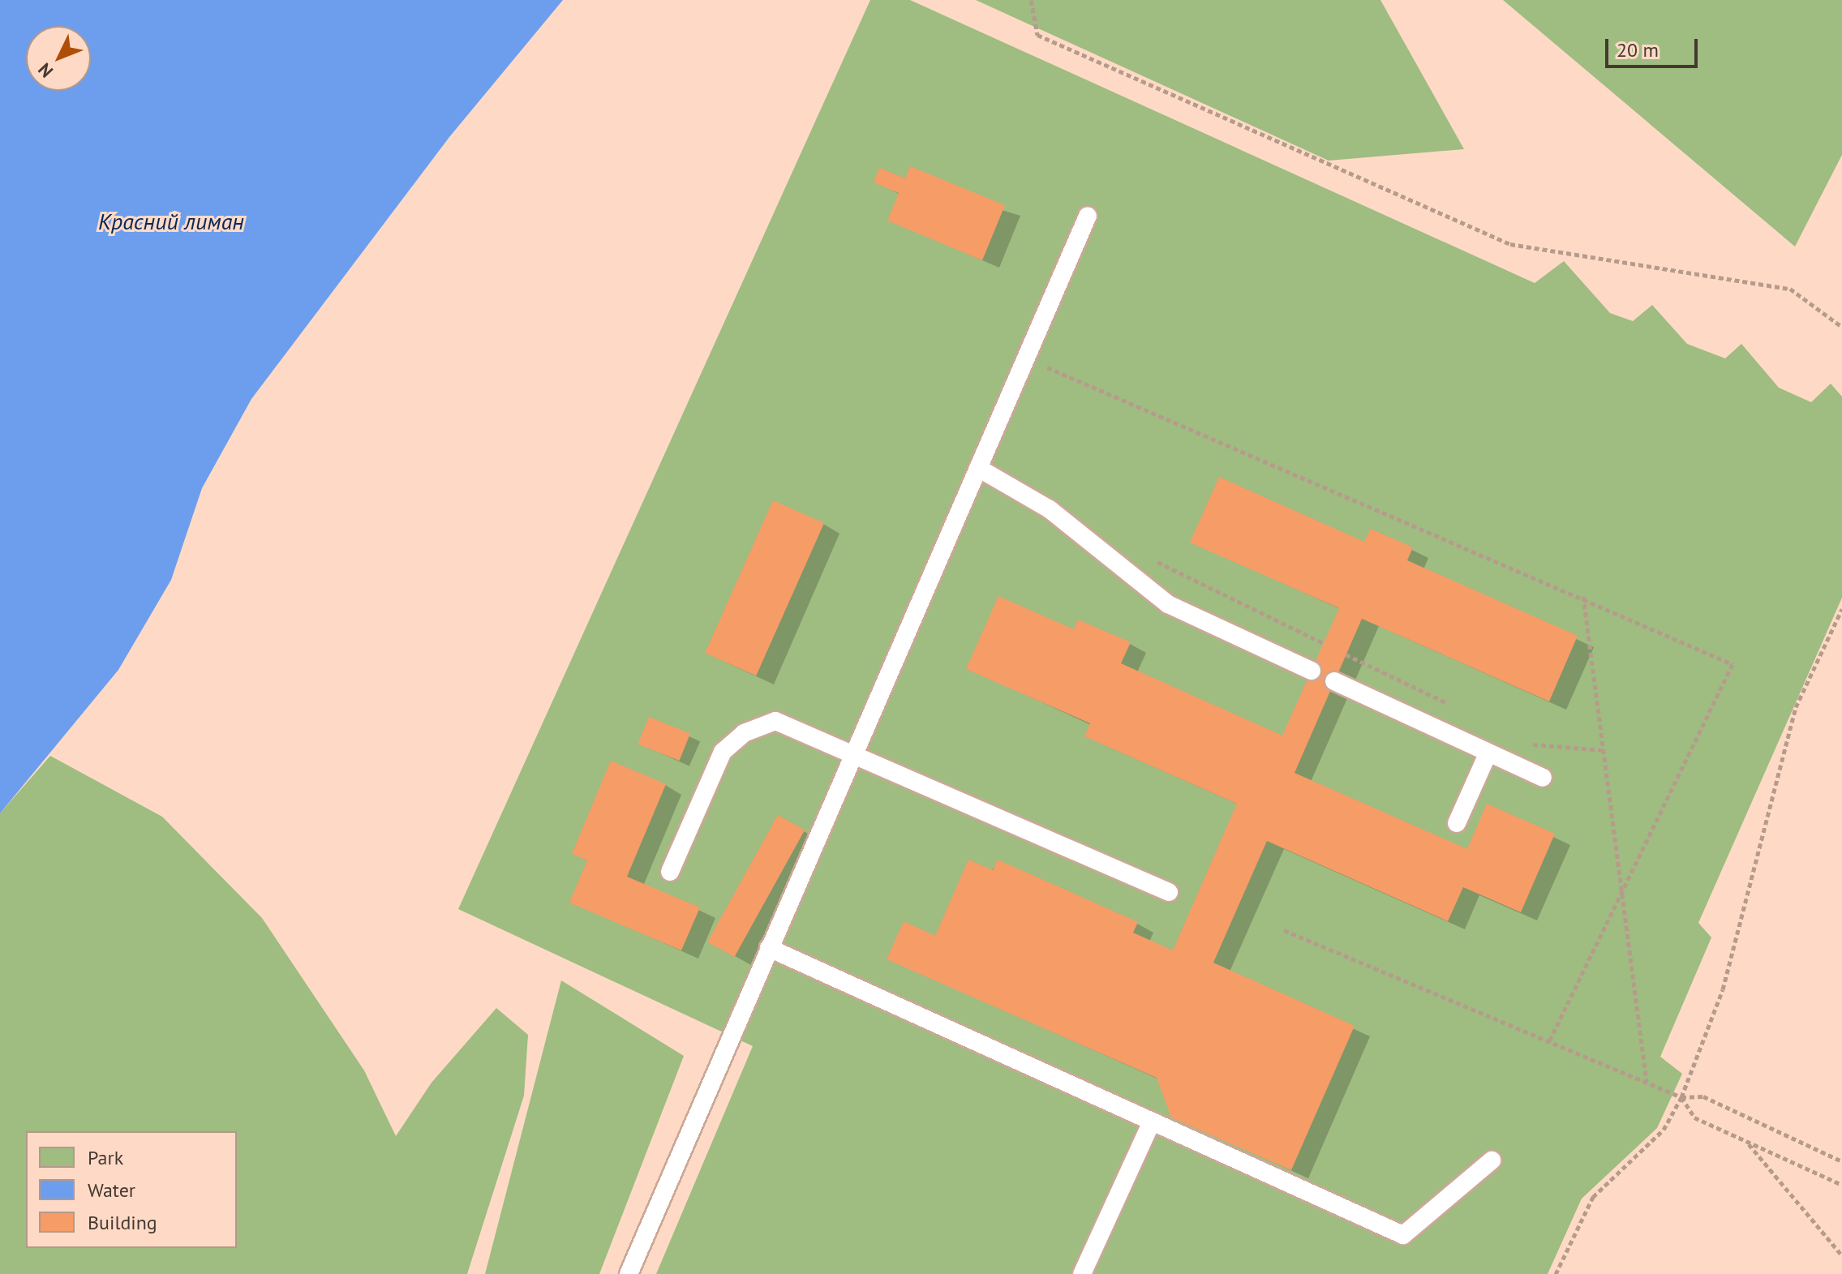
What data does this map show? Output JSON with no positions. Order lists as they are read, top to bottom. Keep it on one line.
{"water":["Красний лиман"],"legend":["Park","Water","Building"],"scale_bar":"20 m","north":"bottom left"}
